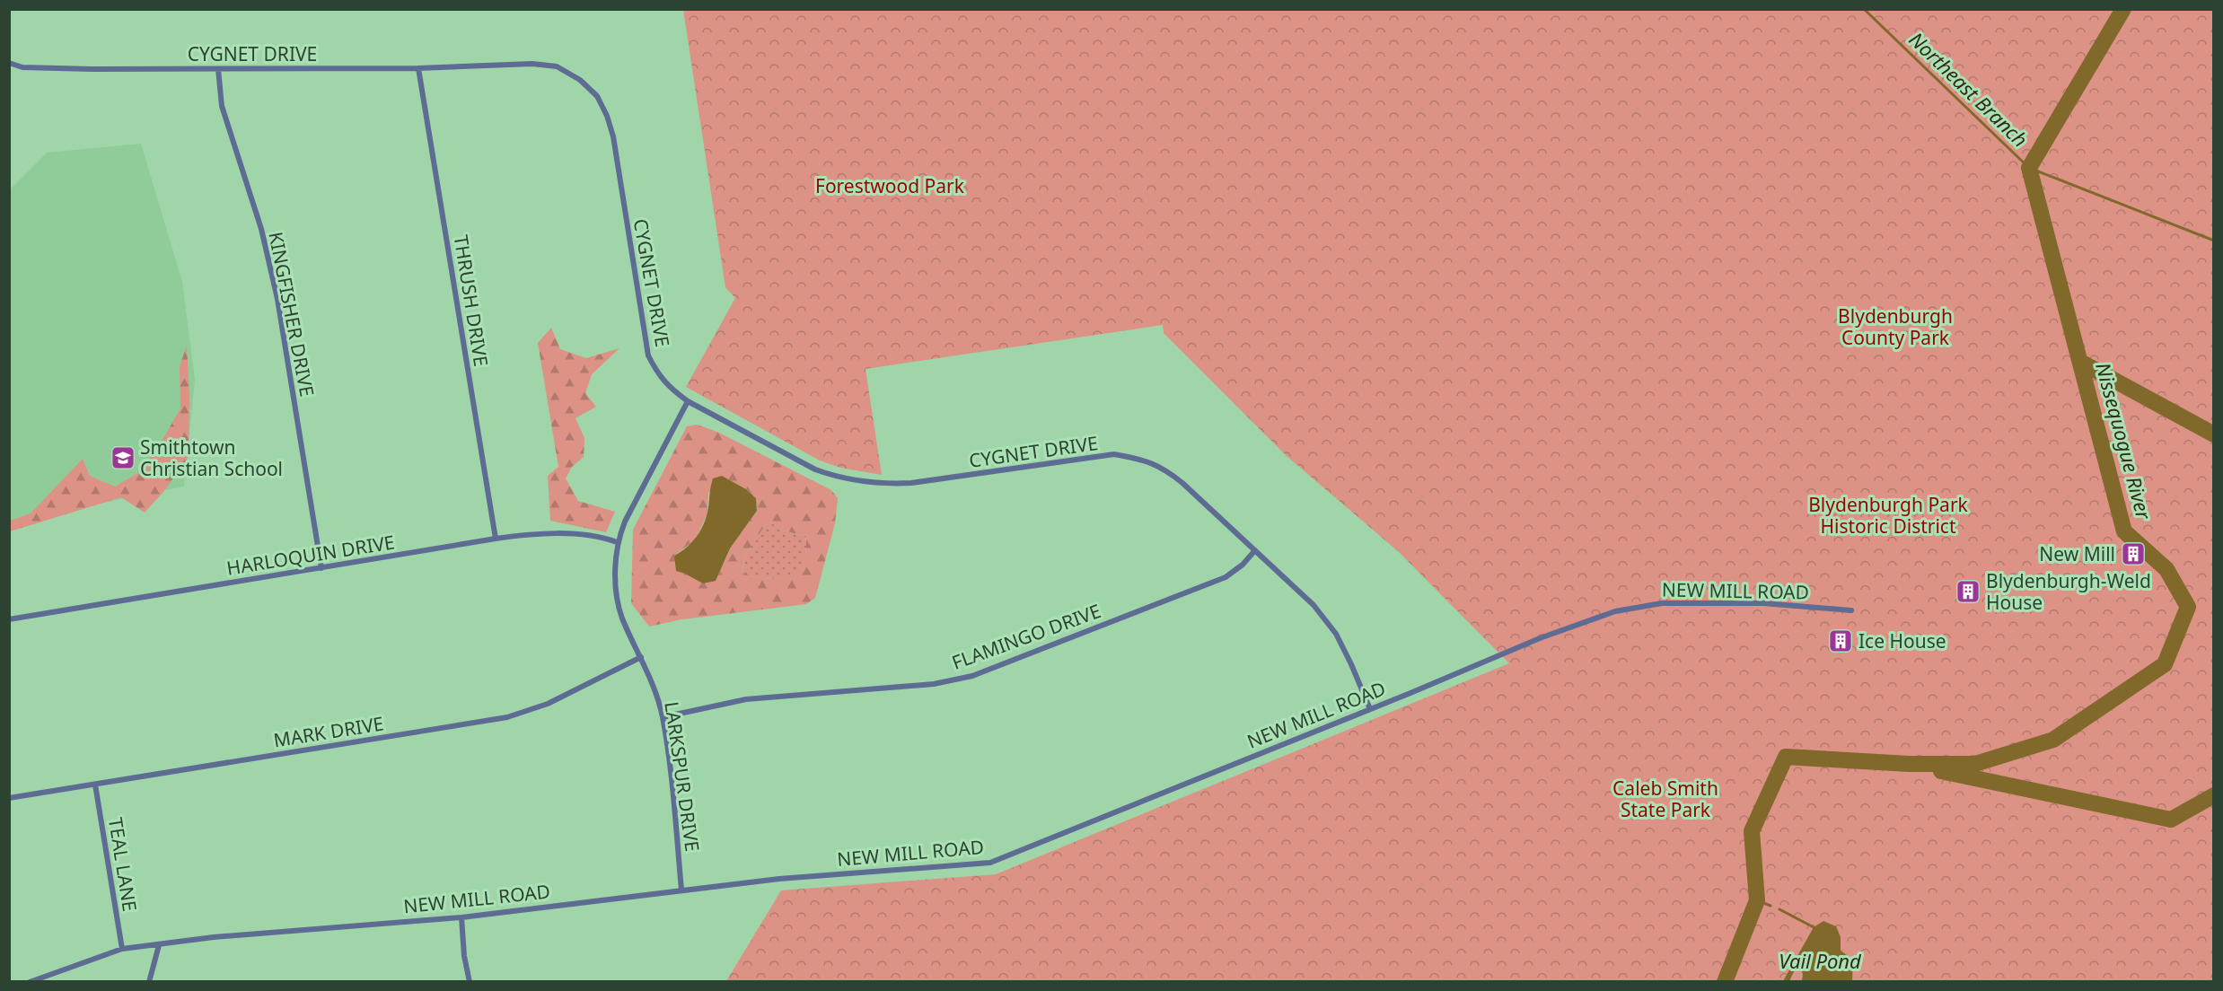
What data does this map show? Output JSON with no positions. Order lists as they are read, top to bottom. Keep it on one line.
{"streets":{"street":["CYGNET DRIVE","THRUSH DRIVE","KINGFISHER DRIVE","HARLOQUIN DRIVE","NEW MILL ROAD","FLAMINGO DRIVE","MARK DRIVE","LARKSPUR DRIVE","TEAL LANE"]},"crossings":[["CYGNET DRIVE","THRUSH DRIVE"],["CYGNET DRIVE","KINGFISHER DRIVE"],["CYGNET DRIVE","NEW MILL ROAD"],["CYGNET DRIVE","FLAMINGO DRIVE"],["CYGNET DRIVE","LARKSPUR DRIVE"],["THRUSH DRIVE","HARLOQUIN DRIVE"],["KINGFISHER DRIVE","HARLOQUIN DRIVE"],["HARLOQUIN DRIVE","LARKSPUR DRIVE"],["NEW MILL ROAD","LARKSPUR DRIVE"],["NEW MILL ROAD","TEAL LANE"],["FLAMINGO DRIVE","LARKSPUR DRIVE"],["MARK DRIVE","LARKSPUR DRIVE"],["MARK DRIVE","TEAL LANE"]],"water":["Northeast Branch","Nissequogue River","Vail Pond"],"parks":["Forestwood Park","Blydenburgh County Park","Blydenburgh Park Historic District","Caleb Smith State Park"],"places":{"school or university":["Smithtown Christian School"],"building":["New Mill","Blydenburgh-Weld House","Ice House"]}}
